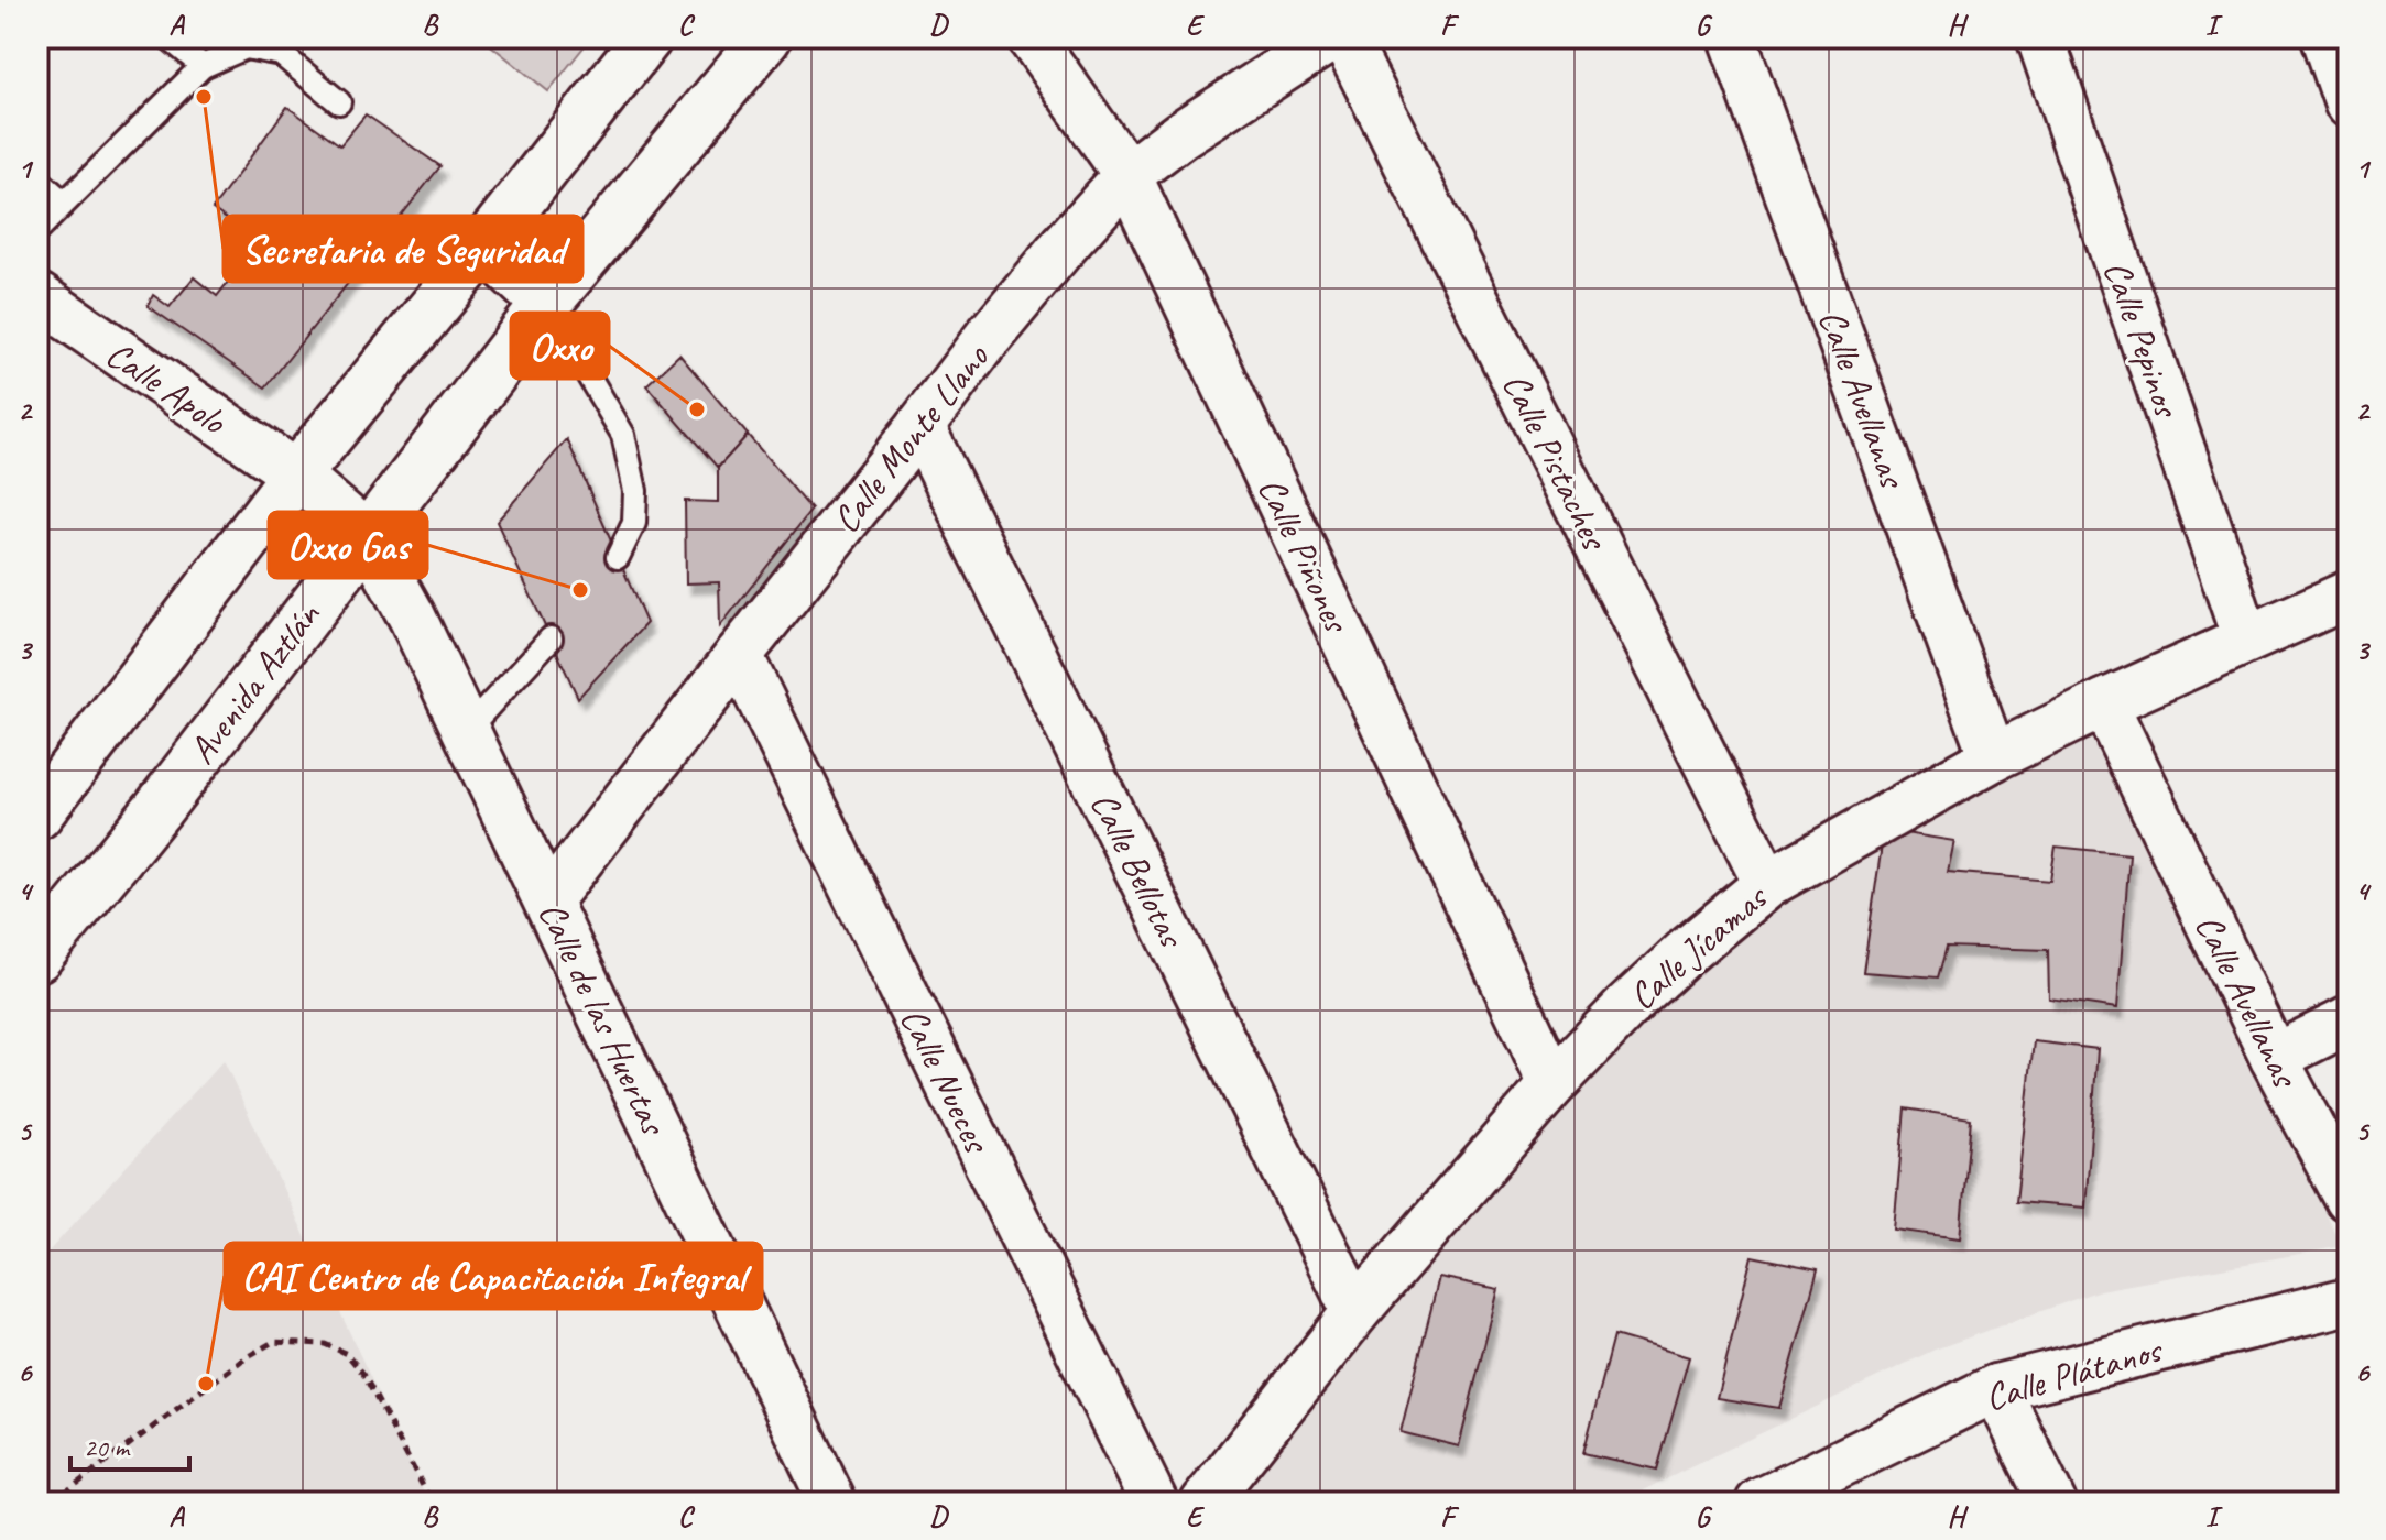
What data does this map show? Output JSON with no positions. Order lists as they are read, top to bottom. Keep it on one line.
{"streets":{"main road":["Avenida Aztlán"],"street":["Calle Pepinos","Calle Apolo","Calle Avellanas","Calle Monte Llano","Calle Pistaches","Calle Piñones","Calle Bellotas","Calle Jícamas","Calle de las Huertas","Calle Nueces","Calle Plátanos"]},"crossings":[["Calle Pepinos","Calle Jícamas"],["Calle Apolo","Avenida Aztlán"],["Calle Apolo","Calle de las Huertas"],["Calle Avellanas","Calle Jícamas"],["Calle Monte Llano","Calle Piñones"],["Calle Monte Llano","Calle Bellotas"],["Calle Monte Llano","Calle de las Huertas"],["Calle Monte Llano","Calle Nueces"],["Calle Pistaches","Calle Jícamas"],["Calle Piñones","Calle Jícamas"],["Avenida Aztlán","Calle de las Huertas"],["Calle Bellotas","Calle Jícamas"]],"places":["Secretaria de Seguridad","Oxxo","Oxxo Gas","CAI Centro de Capacitación Integral"],"scale_bar":"20 m","grid":{"columns":["A","B","C","D","E","F","G","H","I"],"rows":["1","2","3","4","5","6"]}}
